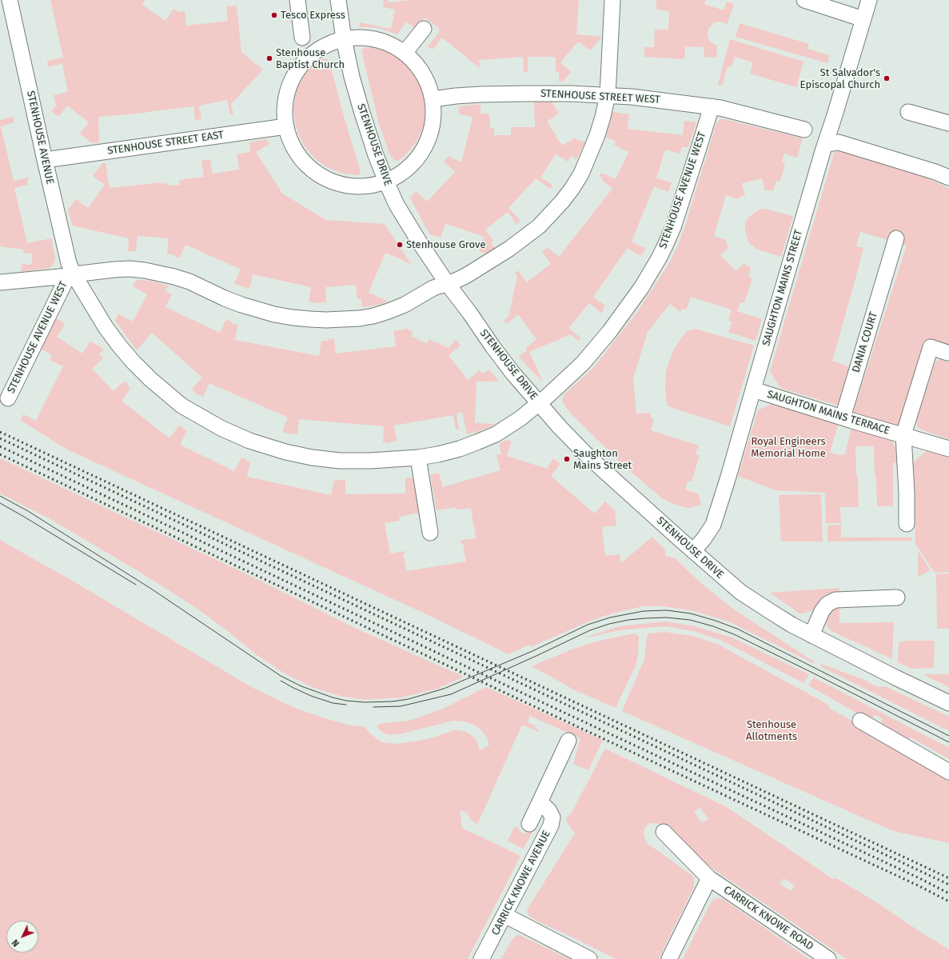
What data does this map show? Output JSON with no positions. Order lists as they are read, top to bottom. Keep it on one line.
{"streets":{"street":["STENHOUSE STREET WEST","STENHOUSE AVENUE","STENHOUSE STREET EAST","STENHOUSE DRIVE","STENHOUSE AVENUE WEST","SAUGHTON MAINS STREET","DANIA COURT","SAUGHTON MAINS TERRACE","CARRICK KNOWE AVENUE","CARRICK KNOWE ROAD"]},"crossings":[["STENHOUSE STREET WEST","STENHOUSE AVENUE WEST"],["STENHOUSE AVENUE","STENHOUSE STREET EAST"],["STENHOUSE AVENUE","STENHOUSE AVENUE WEST"],["STENHOUSE DRIVE","STENHOUSE AVENUE WEST"],["STENHOUSE DRIVE","SAUGHTON MAINS STREET"],["SAUGHTON MAINS STREET","SAUGHTON MAINS TERRACE"],["DANIA COURT","SAUGHTON MAINS TERRACE"]],"parks":["Royal Engineers Memorial Home","Stenhouse Allotments"],"places":["Tesco Express","Stenhouse Baptist Church","St Salvador's Episcopal Church","Stenhouse Grove","Saughton Mains Street"],"north":"bottom left"}
